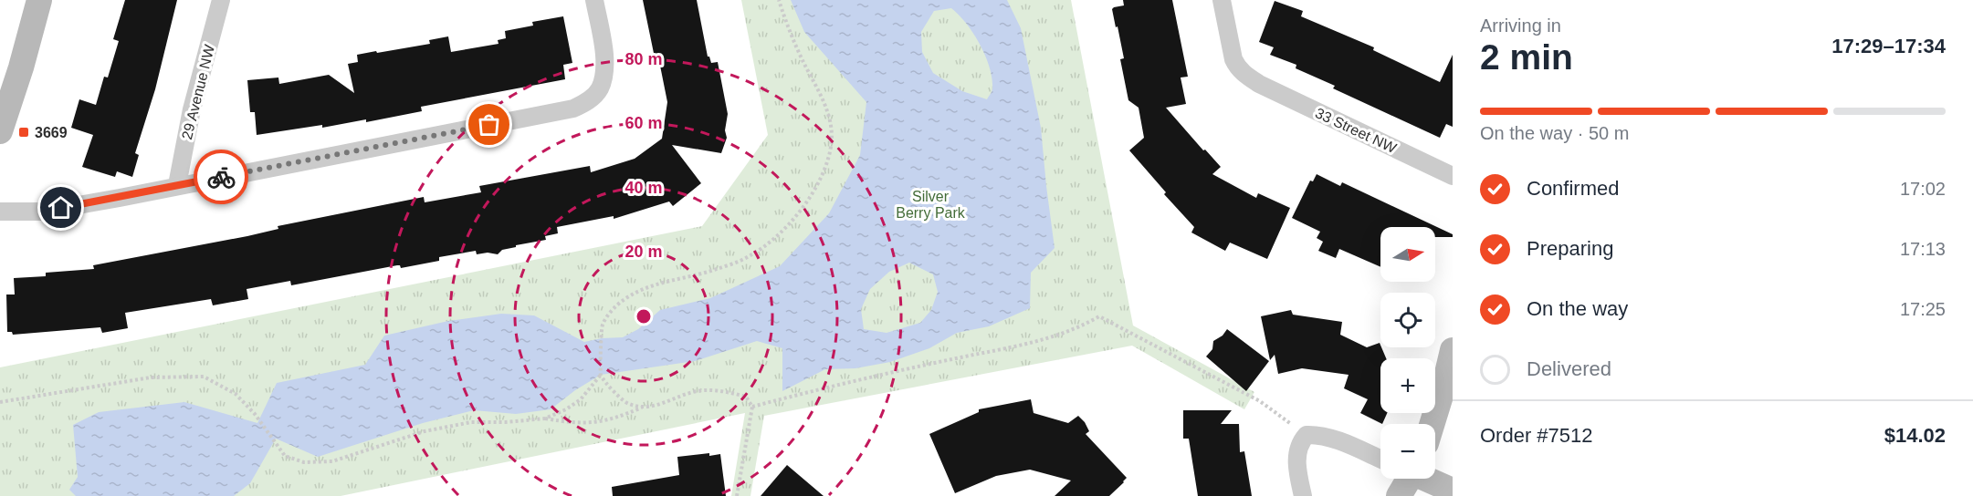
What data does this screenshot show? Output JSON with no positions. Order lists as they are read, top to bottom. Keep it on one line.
{"streets":{"street":["29 Avenue NW","33 Street NW"]},"parks":["Silver Berry Park"],"places":{"transit":["3669"]},"north":"right","page":{"heading":["2 min","Arriving in","17:29–17:34"],"panel":["Order #7512","$14.02"],"bar":"On the way · 50 m","list":[["Confirmed","17:02"],["Preparing","17:13"],["On the way","17:25"],"Delivered"],"map_buttons":["+","−"]},"rings":["80 m","60 m","40 m","20 m"]}
